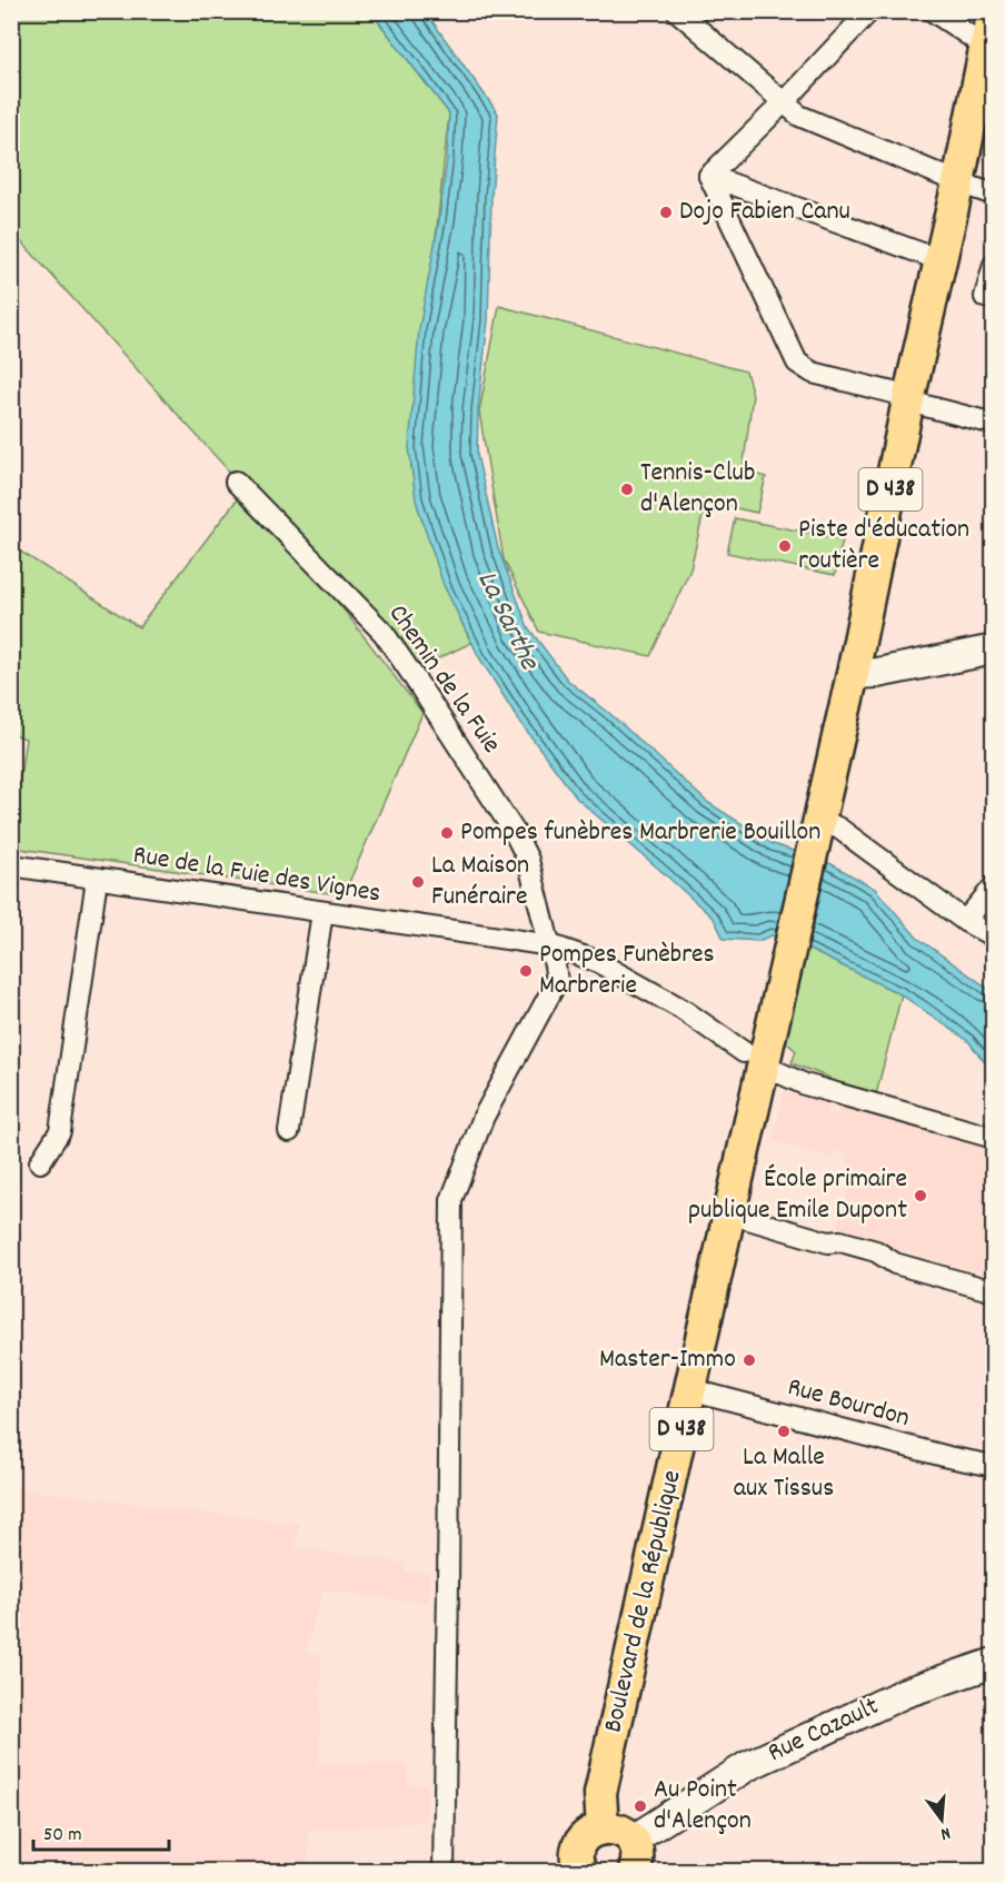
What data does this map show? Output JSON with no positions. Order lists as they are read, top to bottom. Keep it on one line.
{"streets":{"main road":["D 438","Boulevard de la République"],"street":["Chemin de la Fuie","Rue de la Fuie des Vignes","Rue Bourdon","Rue Cazault"]},"crossings":[["D 438","Boulevard de la République"],["Chemin de la Fuie","Rue de la Fuie des Vignes"],["Rue Bourdon","Boulevard de la République"]],"water":["La Sarthe"],"places":["Dojo Fabien Canu","Tennis-Club d'Alençon","Piste d'éducation routière","Pompes funèbres Marbrerie Bouillon","La Maison Funéraire","Pompes Funèbres Marbrerie","École primaire publique Emile Dupont","Master-Immo","La Malle aux Tissus","Au Point d'Alençon"],"scale_bar":"50 m","north":"bottom"}
